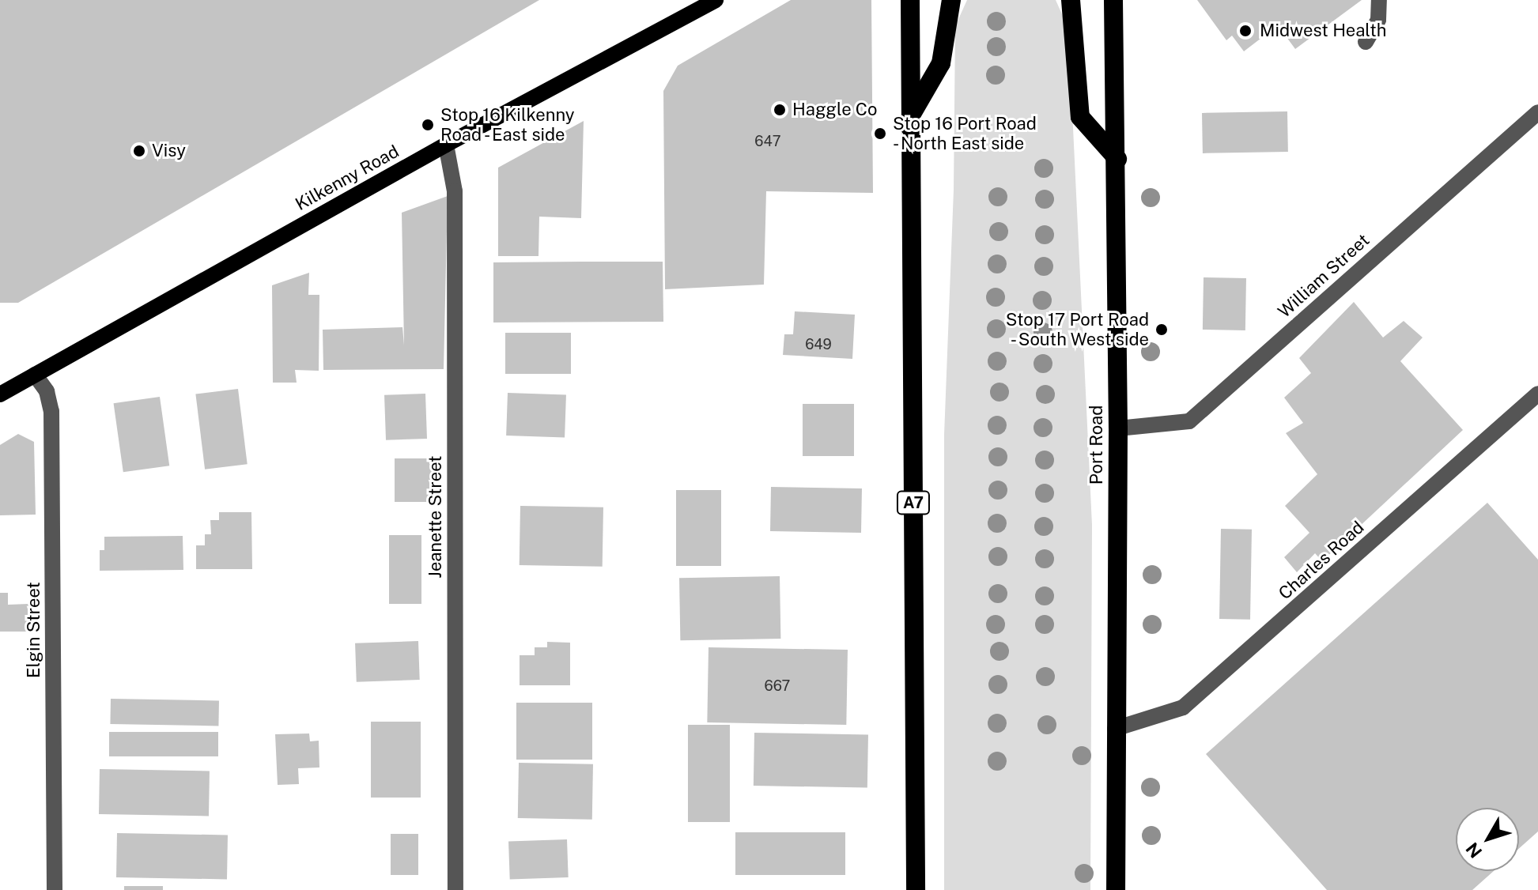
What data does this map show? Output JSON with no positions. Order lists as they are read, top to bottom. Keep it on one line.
{"streets":{"highway":["Port Road","A7"],"main road":["Kilkenny Road"],"street":["William Street","Jeanette Street","Charles Road","Elgin Street"]},"crossings":[["Kilkenny Road","Jeanette Street"],["Kilkenny Road","Elgin Street"],["William Street","Port Road"],["Port Road","Charles Road"]],"places":["Midwest Health","Haggle Co","Stop 16 Kilkenny Road - East side","Stop 16 Port Road - North East side","Visy","Stop 17 Port Road - South West side"],"house_numbers":["647","649","667"],"north":"bottom left"}
